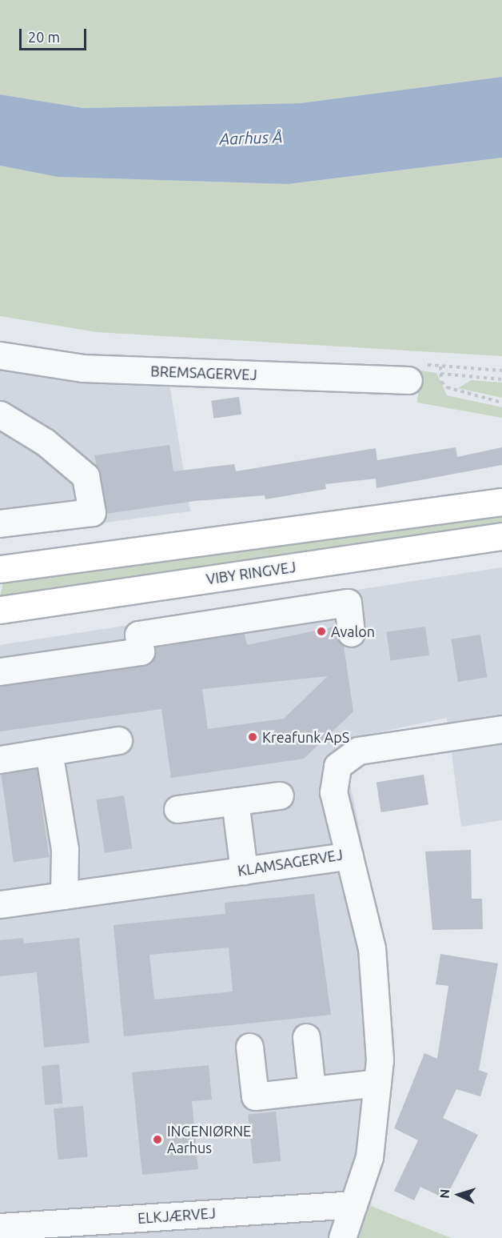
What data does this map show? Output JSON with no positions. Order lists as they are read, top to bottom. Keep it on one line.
{"streets":{"main road":["VIBY RINGVEJ"],"street":["BREMSAGERVEJ","KLAMSAGERVEJ","ELKJÆRVEJ"]},"water":["Aarhus Å"],"places":["Avalon","Kreafunk ApS","INGENIØRNE Aarhus"],"scale_bar":"20 m","north":"left"}
